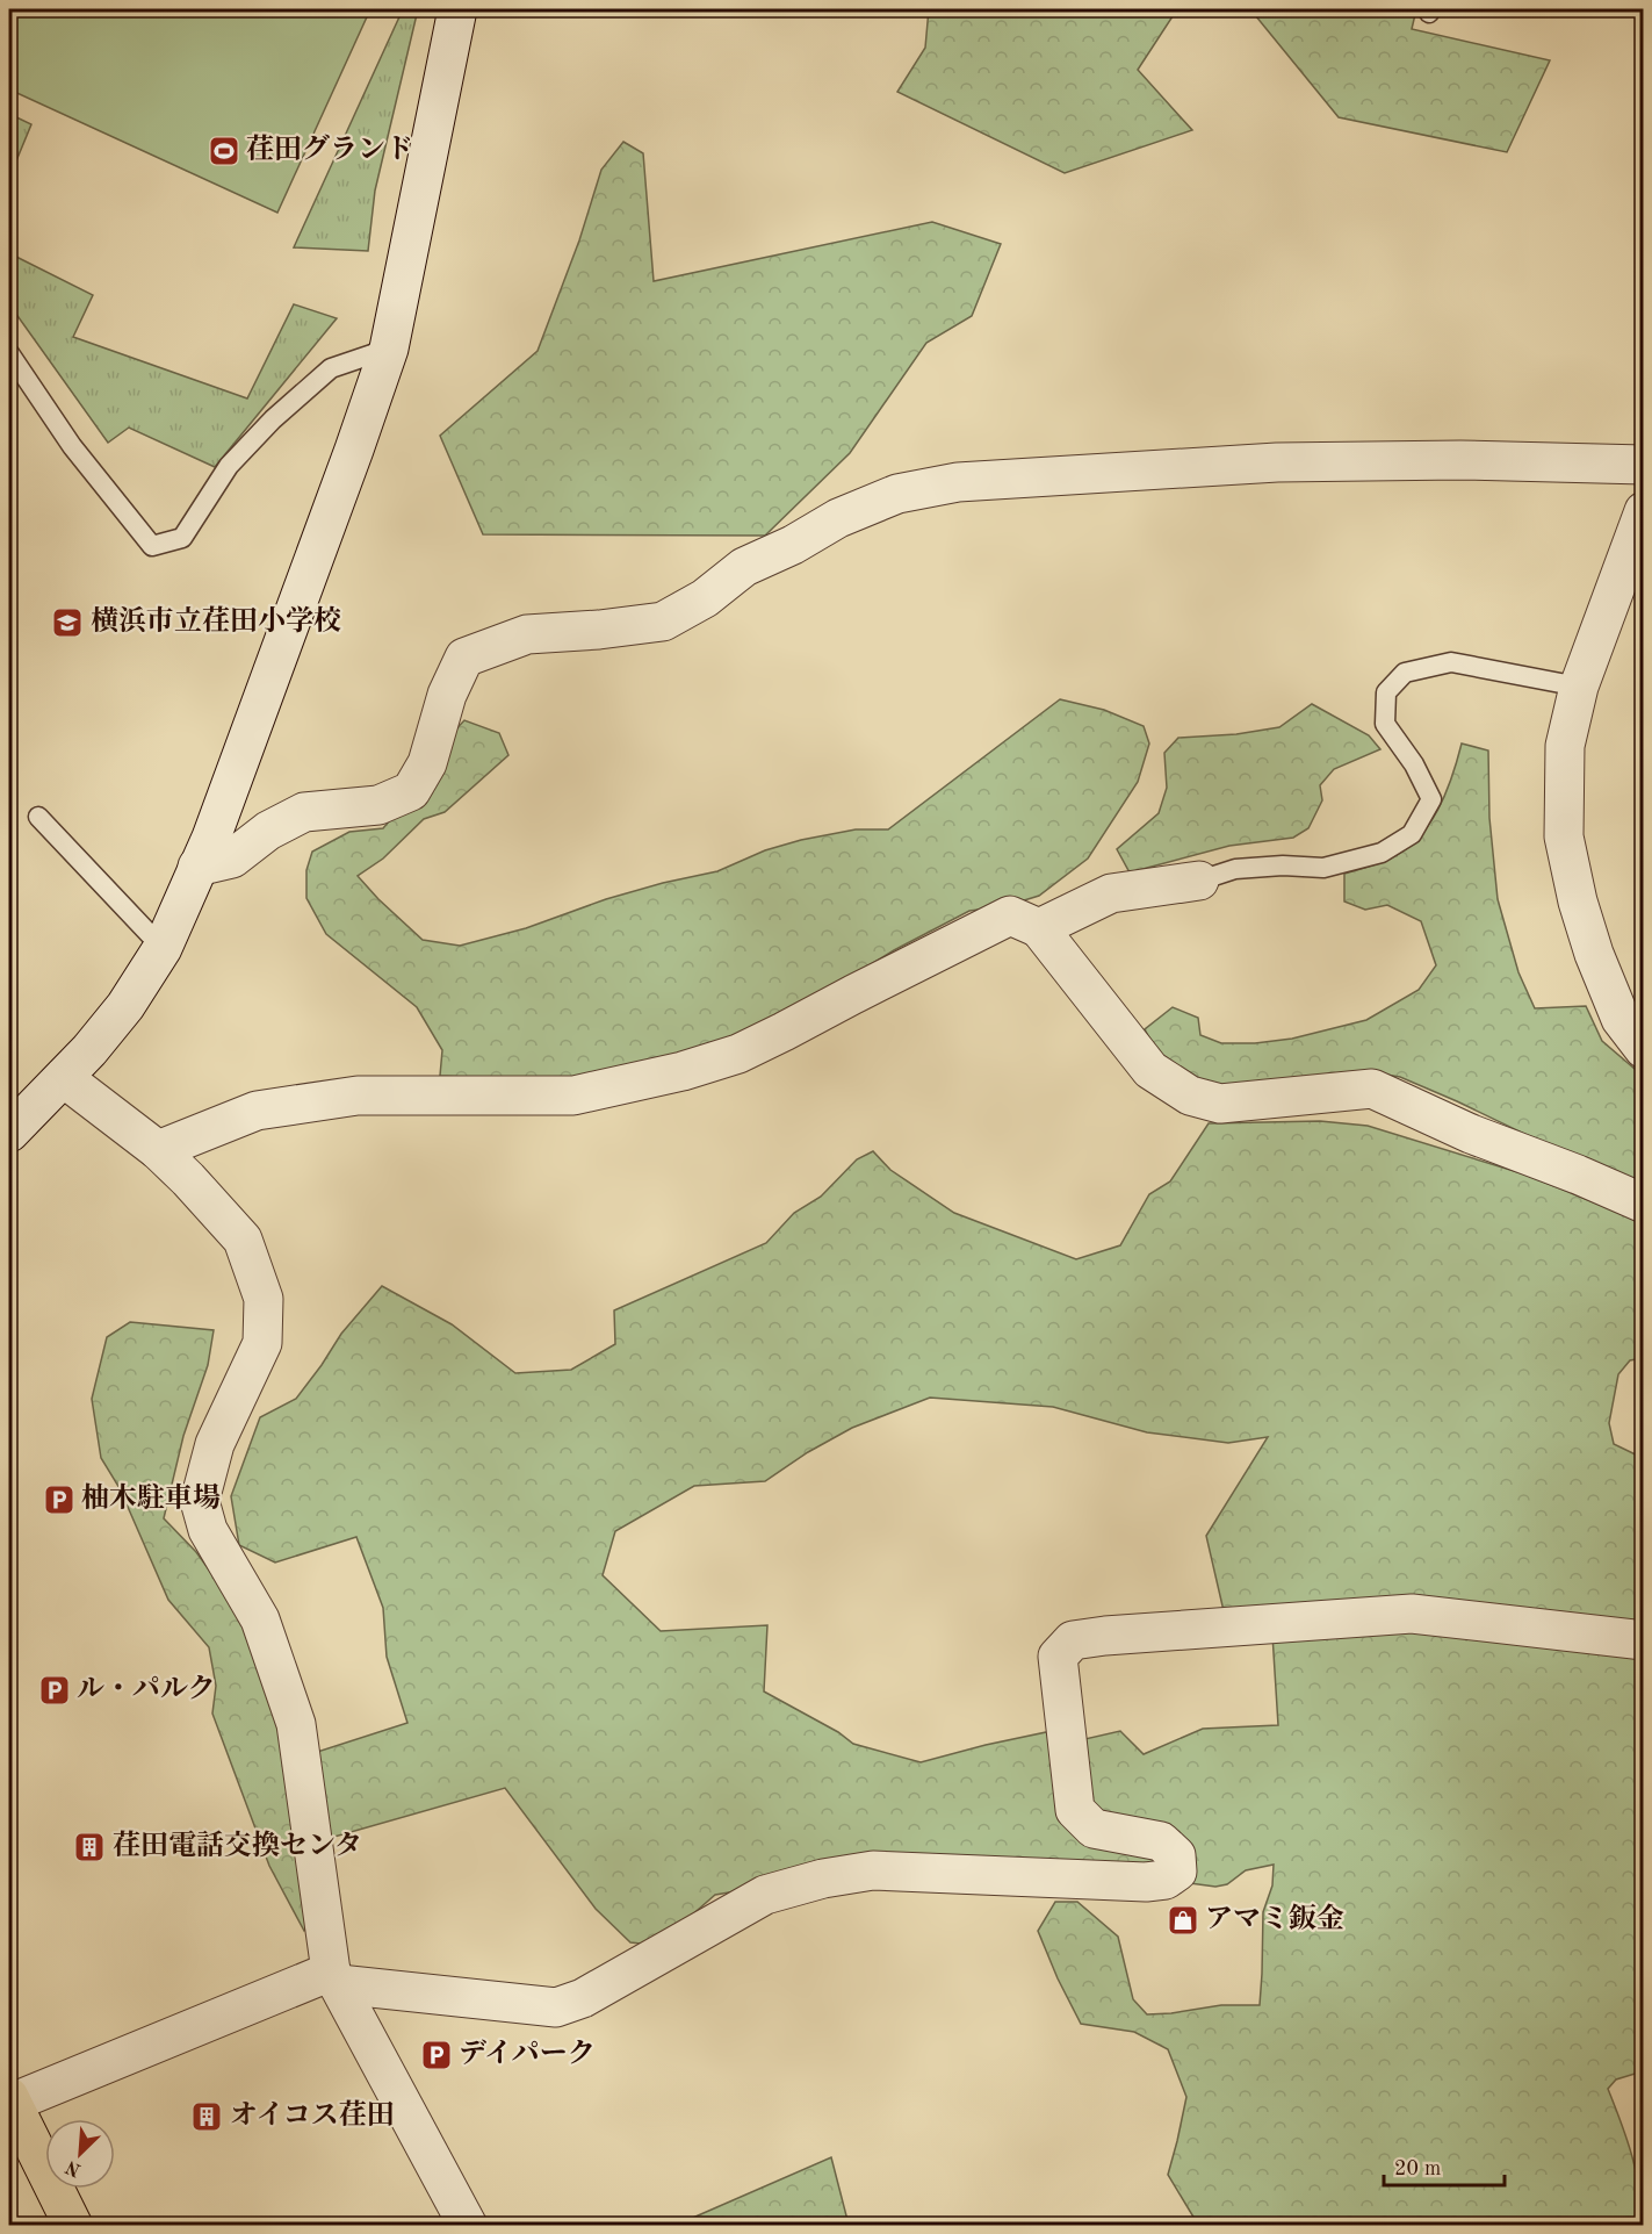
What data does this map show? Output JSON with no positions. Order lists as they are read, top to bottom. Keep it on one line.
{"places":{"sports":["荏田グランド"],"school or university":["横浜市立荏田小学校"],"parking":["柚木駐車場","ル・パルク","デイパーク"],"building":["荏田電話交換センタ","オイコス荏田"],"shop":["アマミ鈑金"]},"scale_bar":"20 m","north":"bottom left"}
